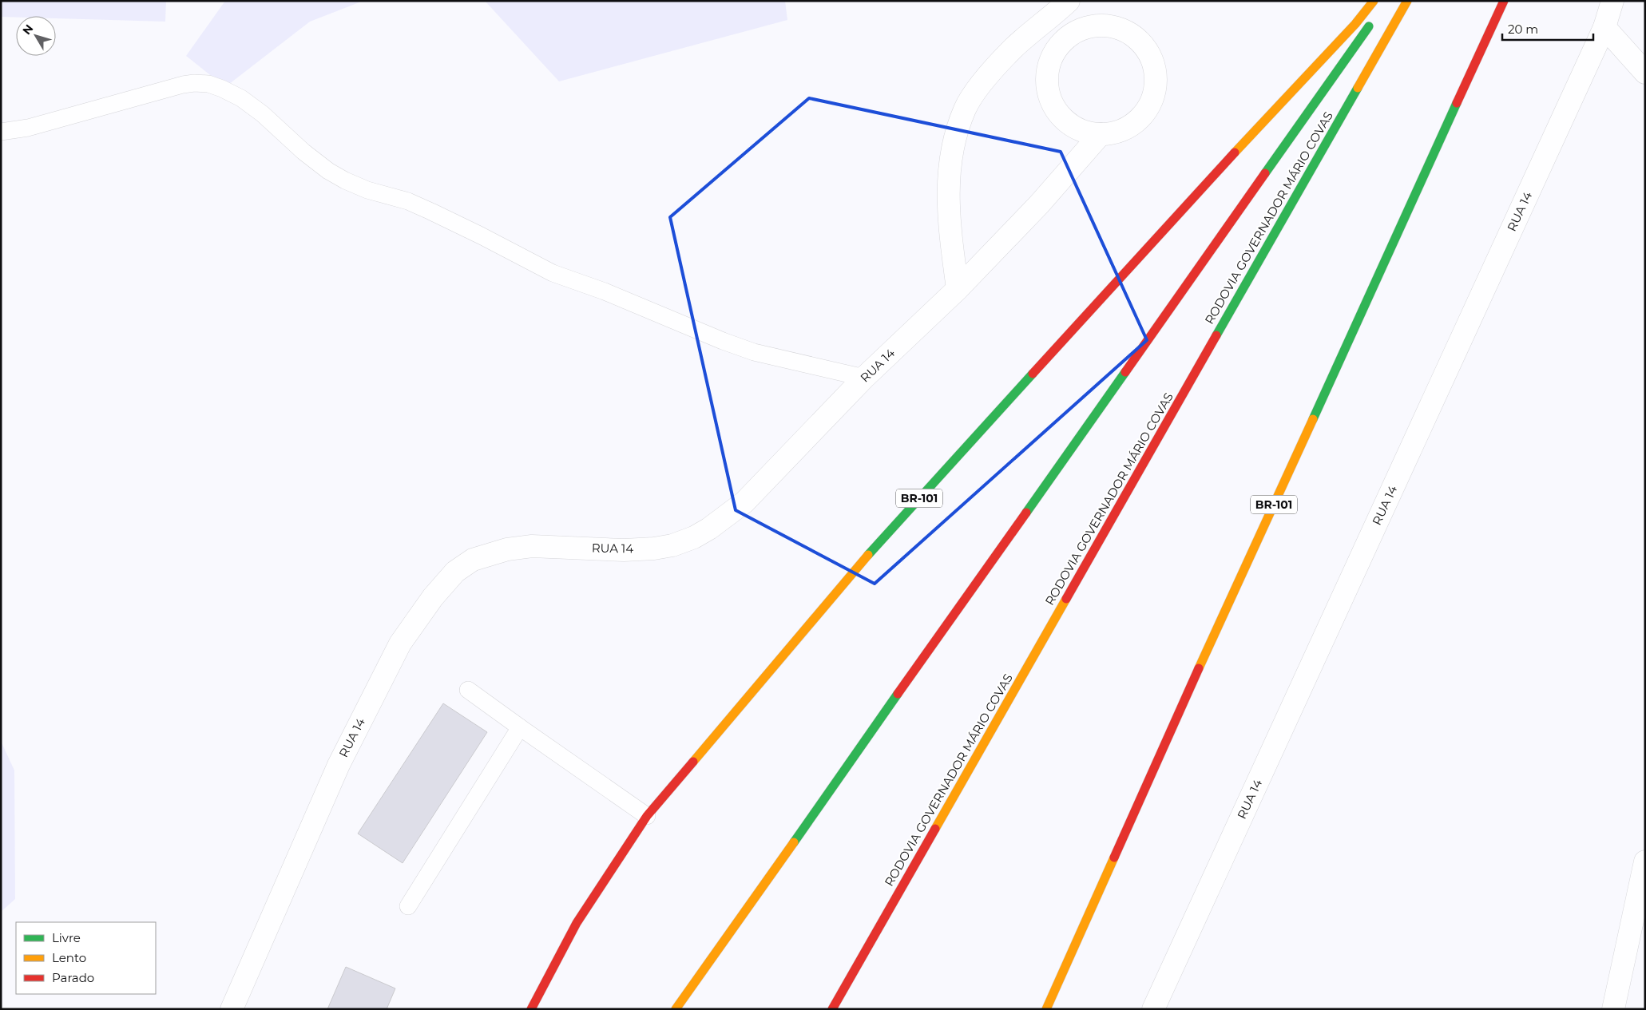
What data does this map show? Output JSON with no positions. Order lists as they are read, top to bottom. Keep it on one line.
{"streets":{"highway":["RODOVIA GOVERNADOR MÁRIO COVAS","BR-101"],"street":["RUA 14"]},"legend":["Livre","Lento","Parado"],"scale_bar":"20 m","north":"top left"}
